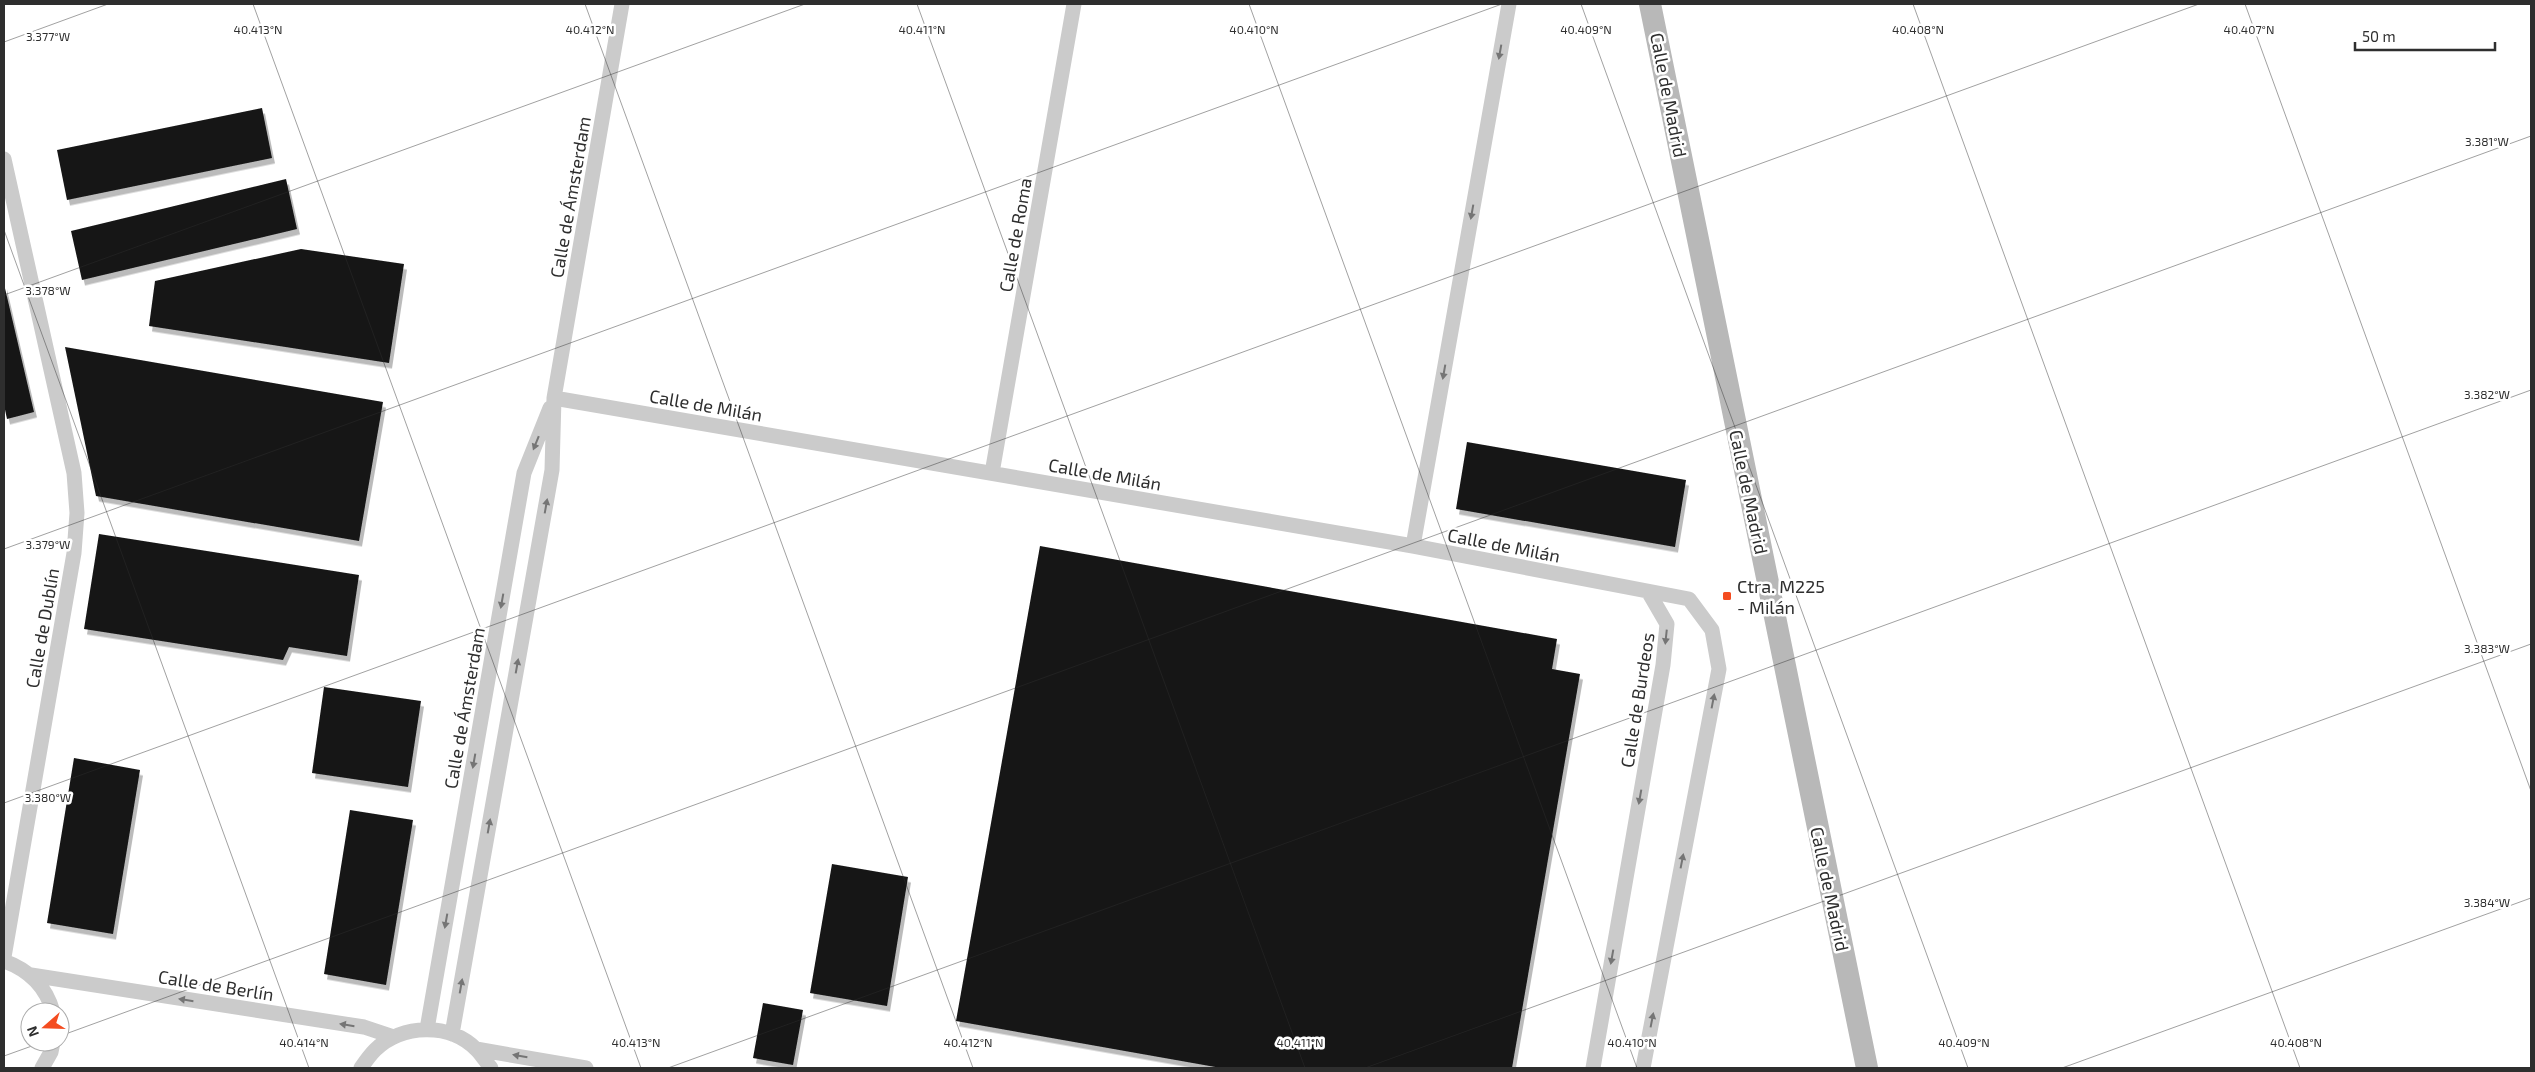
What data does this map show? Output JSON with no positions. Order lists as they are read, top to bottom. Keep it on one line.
{"streets":{"street":["Calle de Madrid","Calle de Ámsterdam","Calle de Roma","Calle de Milán","Calle de Dublín","Calle de Burdeos","Calle de Berlín"]},"crossings":[["Calle de Ámsterdam","Calle de Milán"],["Calle de Roma","Calle de Milán"],["Calle de Milán","Calle de Burdeos"]],"one_way":["Calle de Berlín"],"places":{"transit":["Ctra. M225 - Milán"]},"scale_bar":"50 m","north":"left","coordinates":["40.413°N","40.412°N","40.411°N","40.410°N","40.409°N","40.408°N","40.407°N","3.377°W","3.381°W","3.378°W","3.382°W","3.379°W","3.383°W","3.380°W","3.384°W","40.414°N"]}
